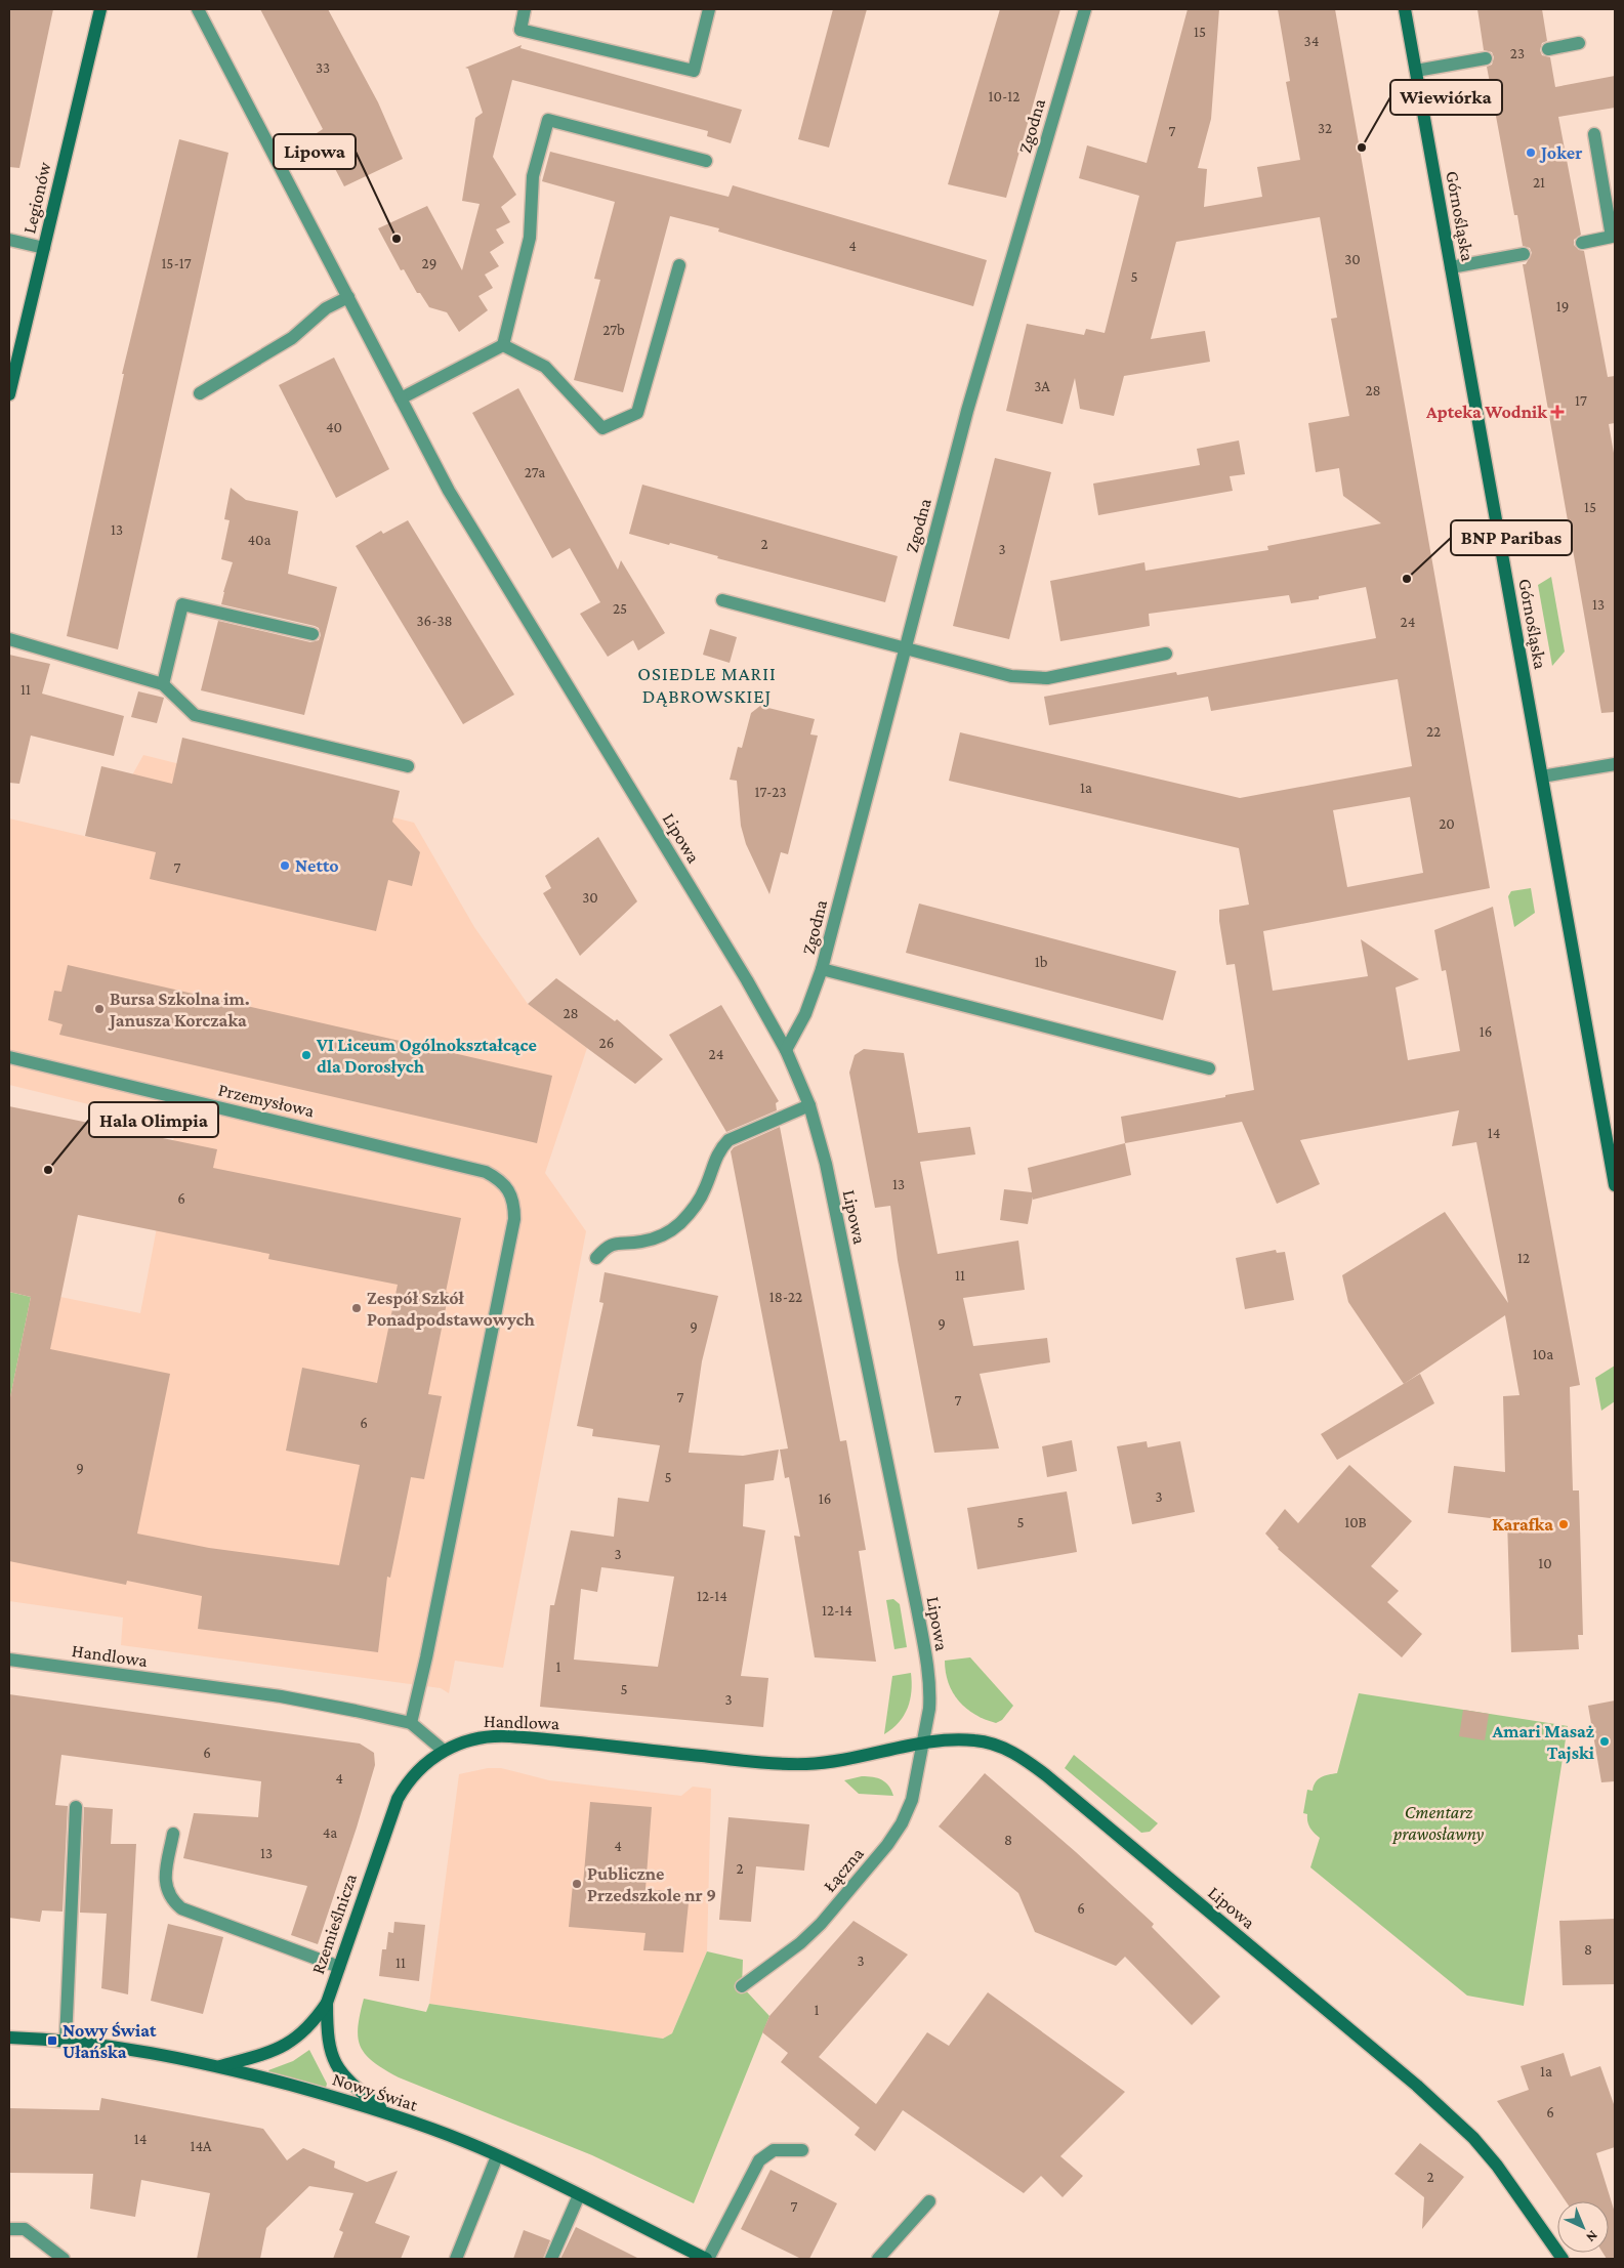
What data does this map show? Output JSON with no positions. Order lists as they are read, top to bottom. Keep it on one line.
{"streets":{"street":["Zgodna","Legionów","Górnośląska","Lipowa","Przemysłowa","Handlowa","Łączna","Rzemieślnicza","Nowy Świat"]},"crossings":[["Zgodna","Lipowa"],["Lipowa","Handlowa"],["Lipowa","Łączna"],["Przemysłowa","Handlowa"],["Handlowa","Łączna"],["Handlowa","Rzemieślnicza"],["Rzemieślnicza","Nowy Świat"]],"districts":["OSIEDLE MARII DĄBROWSKIEJ"],"parks":["Cmentarz prawosławny"],"places":{"other":["Wiewiórka","Joker","Lipowa","BNP Paribas","Netto","Bursa Szkolna im. Janusza Korczaka","VI Liceum Ogólnokształcące dla Dorosłych","Hala Olimpia","Zespół Szkół Ponadpodstawowych","Karafka","Amari Masaż Tajski","Publiczne Przedszkole nr 9"],"health":["Apteka Wodnik"],"transit":["Nowy Świat Ułańska"]},"house_numbers":["15","34","23","33","10-12","32","7","21","4","30","15-17","29","5","19","27b","3A","28","17","40","27a","15","13","40a","2","3","13","25","36-38","24","11","22","1a","17-23","20","7","30","1b","28","16","26","24","14","13","6","12","11","18-22","9","9","10a","7","7","6","9","5","3","16","5","10B","3","10","12-14","12-14","1","5","3","6","4","4a","8","4","13","2","6","8","3","11","1","1a","6","14","14A","2","7"],"north":"bottom right"}
